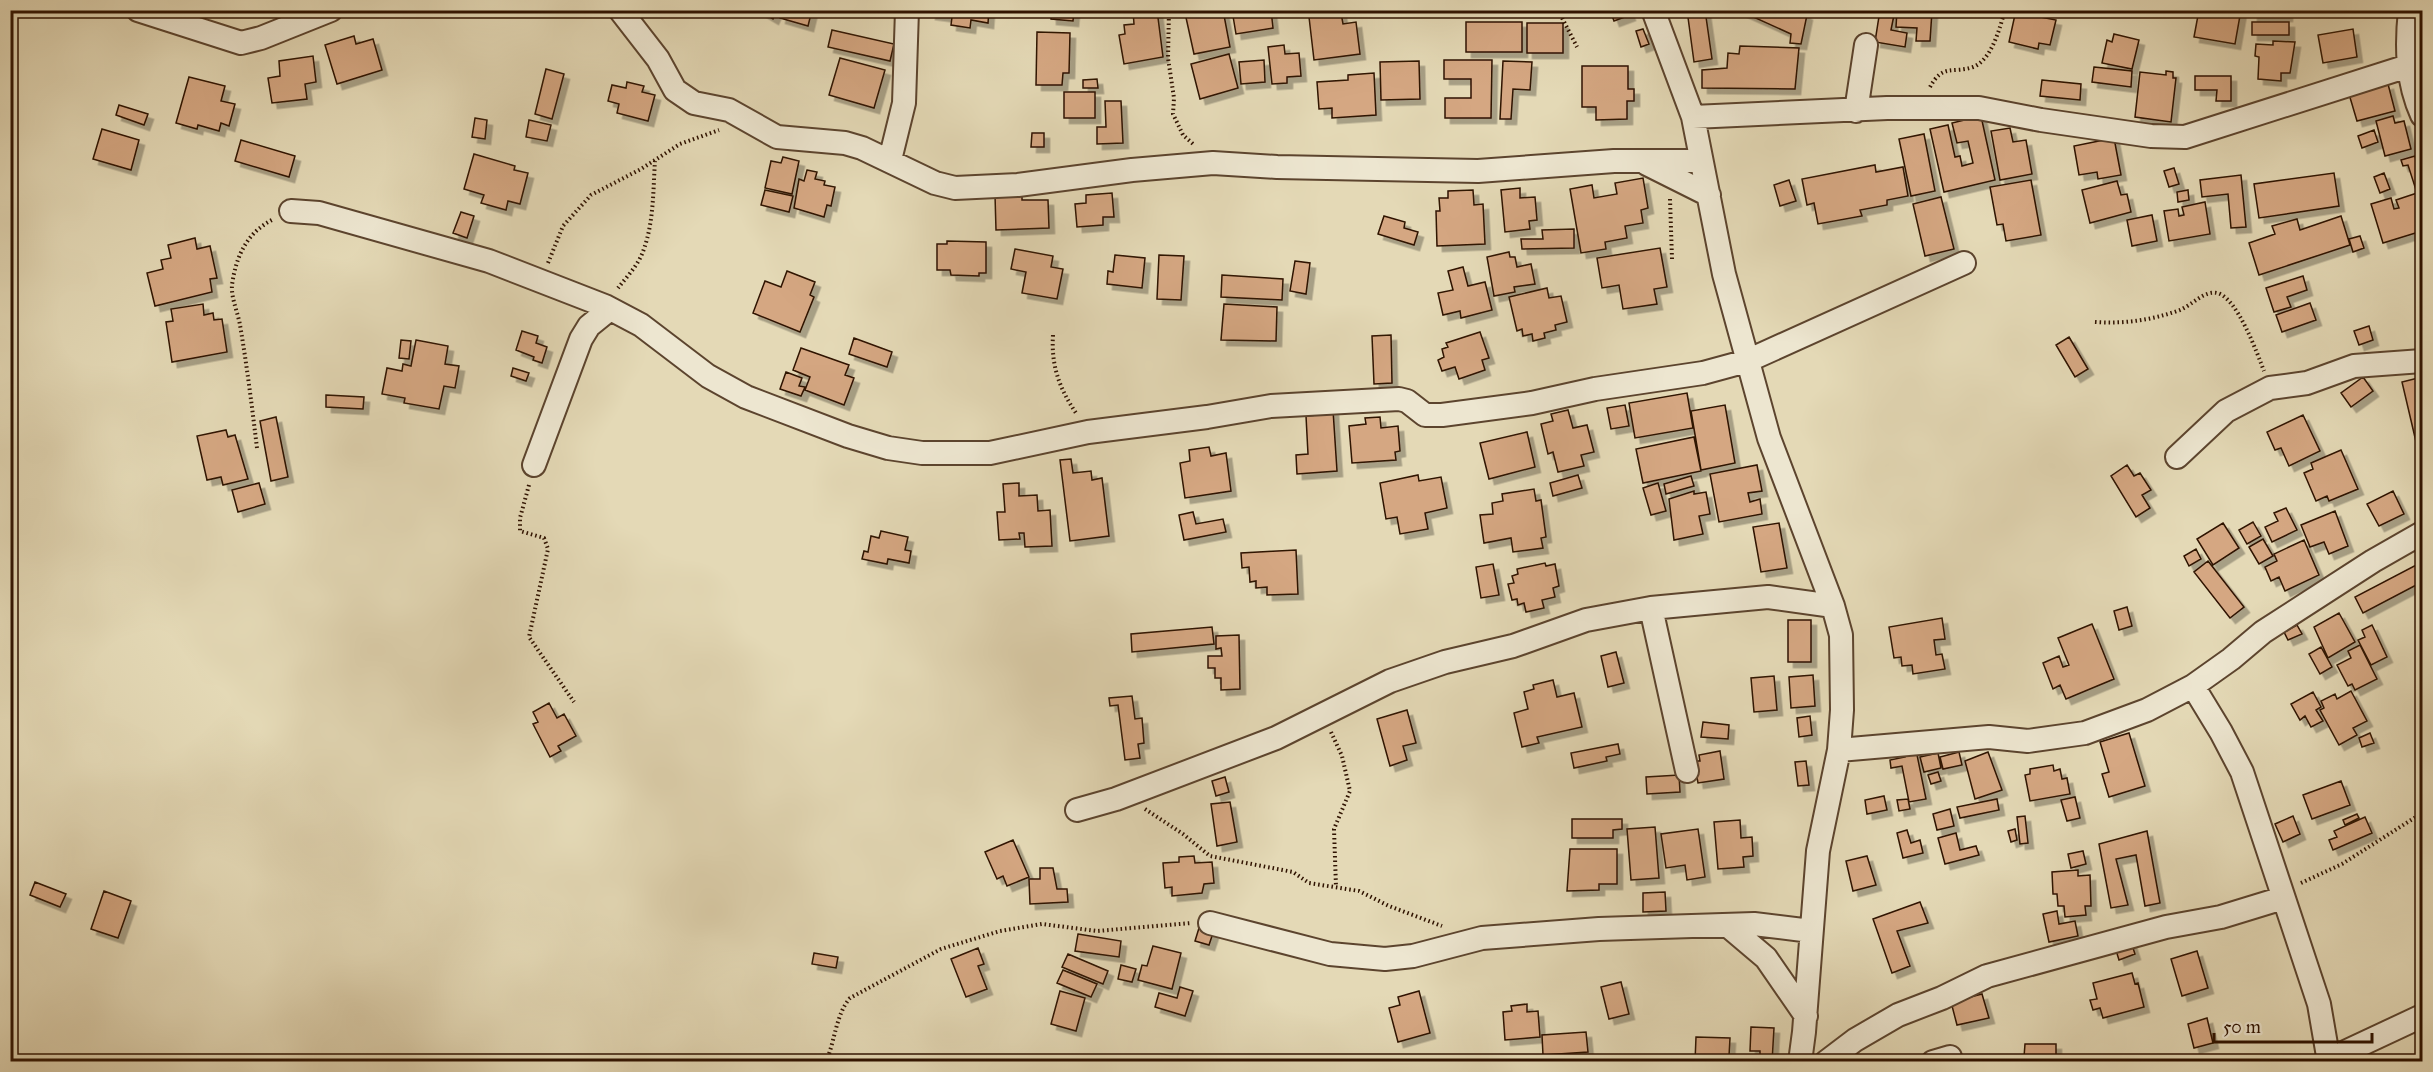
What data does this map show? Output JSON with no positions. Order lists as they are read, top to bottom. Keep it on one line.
{"scale_bar":"50 m"}
